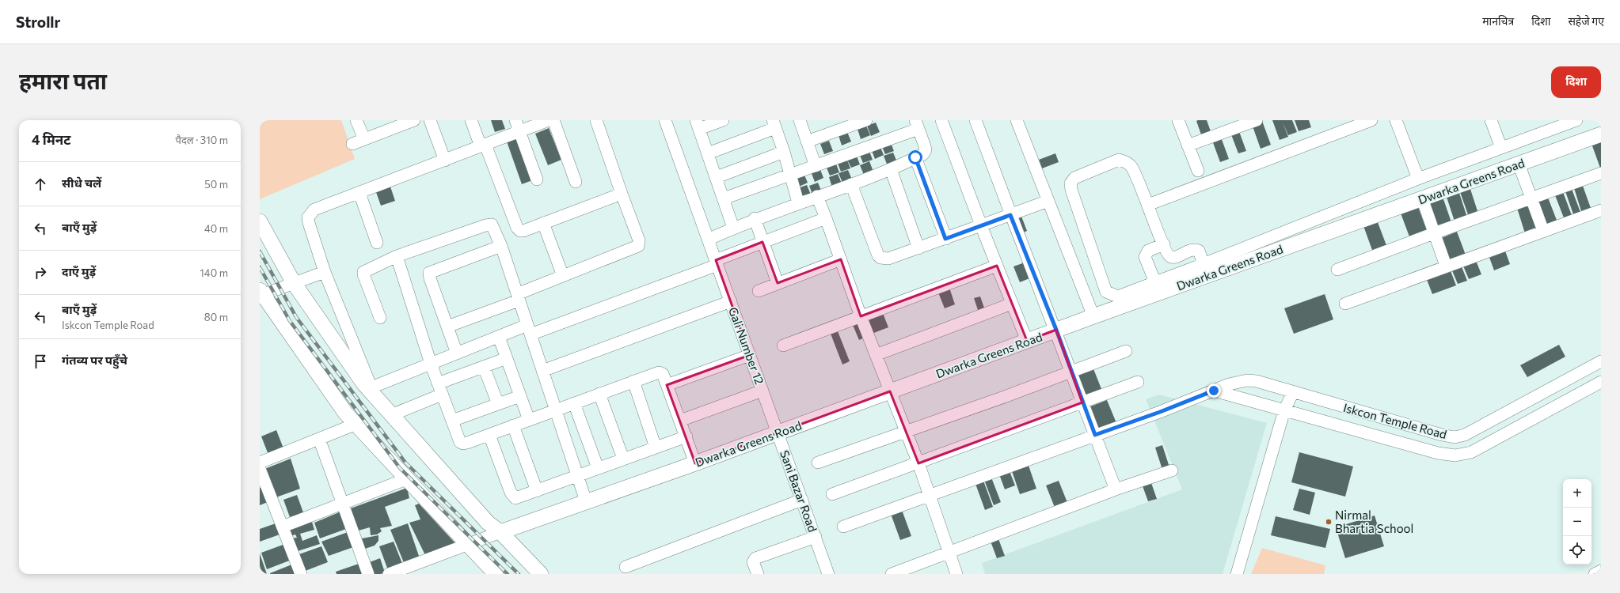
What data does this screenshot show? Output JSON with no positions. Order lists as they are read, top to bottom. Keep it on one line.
{"streets":{"street":["Dwarka Greens Road","Gali Number 12","Iskcon Temple Road","Sani Bazar Road"]},"crossings":[["Dwarka Greens Road","Sani Bazar Road"],["Gali Number 12","Sani Bazar Road"]],"places":["Nirmal Bhartia School"],"page":{"header":"Strollr","nav":["मानचित्र","दिशा","सहेजे गए"],"buttons":"दिशा","title":"हमारा पता","heading":["4 मिनट","पैदल · 310 m"],"list":[["सीधे चलें","50 m"],["बाएँ मुड़ें","40 m"],["दाएँ मुड़ें","140 m"],["बाएँ मुड़ें","Iskcon Temple Road","80 m"],"गंतव्य पर पहुँचे"],"map_buttons":["+","−"]}}
